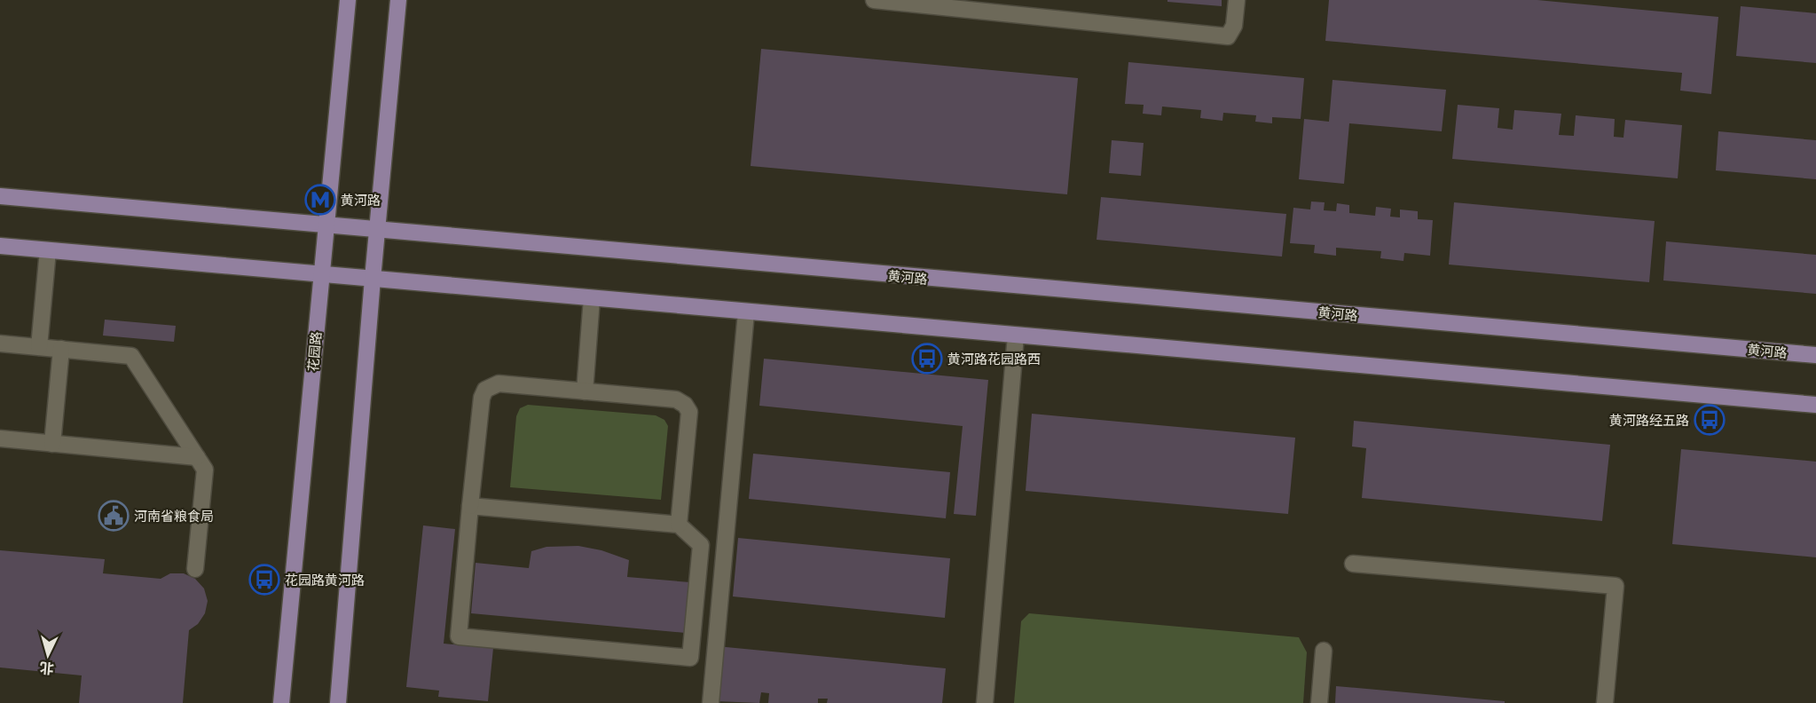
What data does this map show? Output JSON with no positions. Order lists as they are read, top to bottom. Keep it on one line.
{"streets":{"main road":["黄河路","花园路"]},"crossings":[["黄河路","花园路"]],"places":{"metro station":["黄河路"],"bus stop":["黄河路花园路西","黄河路经五路","花园路黄河路"],"public building":["河南省粮食局"]},"north":"bottom"}
